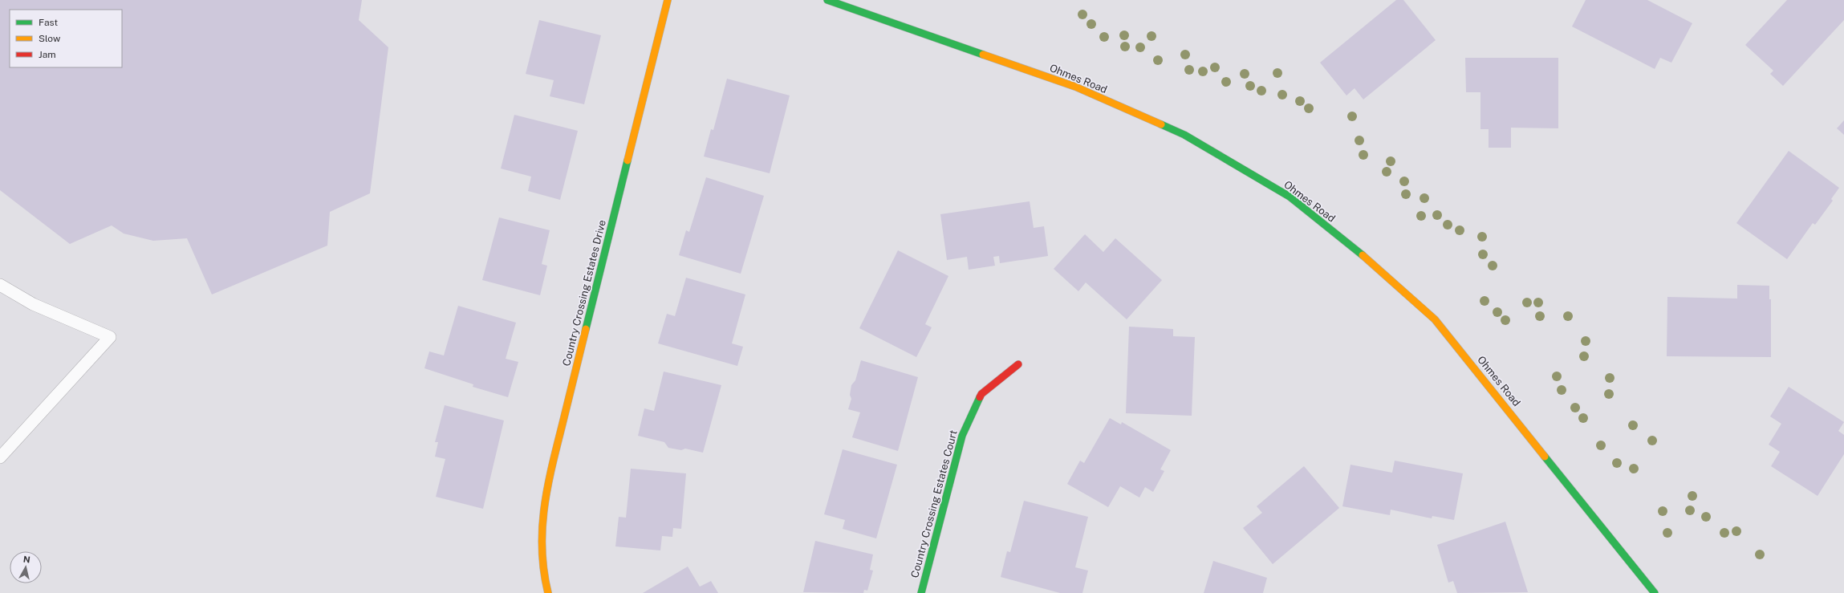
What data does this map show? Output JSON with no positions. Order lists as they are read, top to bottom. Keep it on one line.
{"streets":{"main road":["Ohmes Road","Country Crossing Estates Drive","Country Crossing Estates Court"]},"legend":["Fast","Slow","Jam"],"north":"top"}
